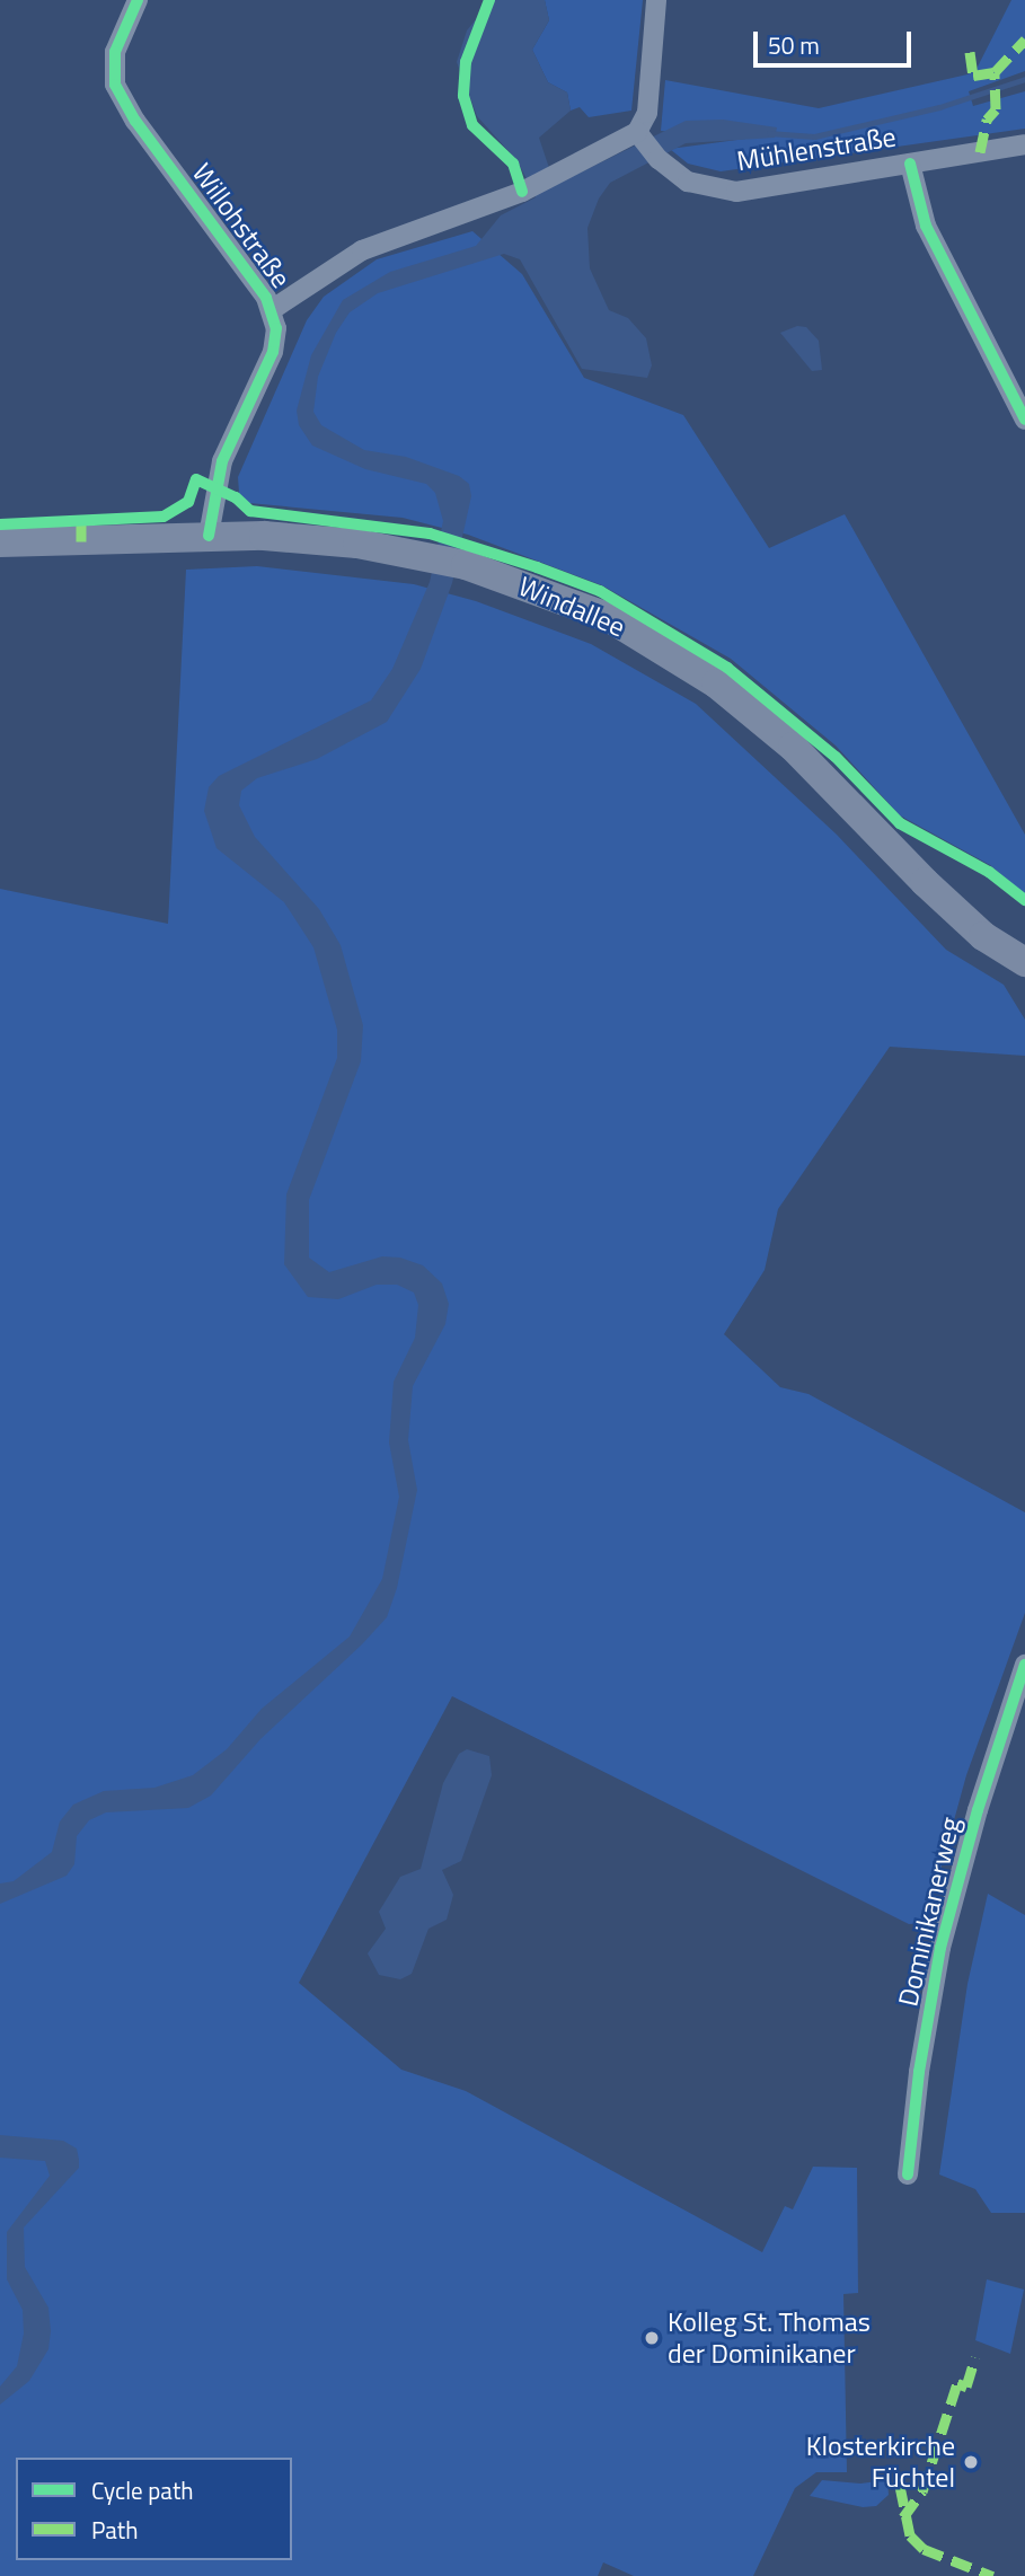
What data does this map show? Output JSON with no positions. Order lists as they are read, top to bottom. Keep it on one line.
{"streets":{"main road":["Windallee"],"street":["Mühlenstraße","Willohstraße","Dominikanerweg"]},"crossings":[["Willohstraße","Windallee"]],"places":["Kolleg St. Thomas der Dominikaner","Klosterkirche Füchtel"],"legend":["Cycle path","Path"],"scale_bar":"50 m"}
